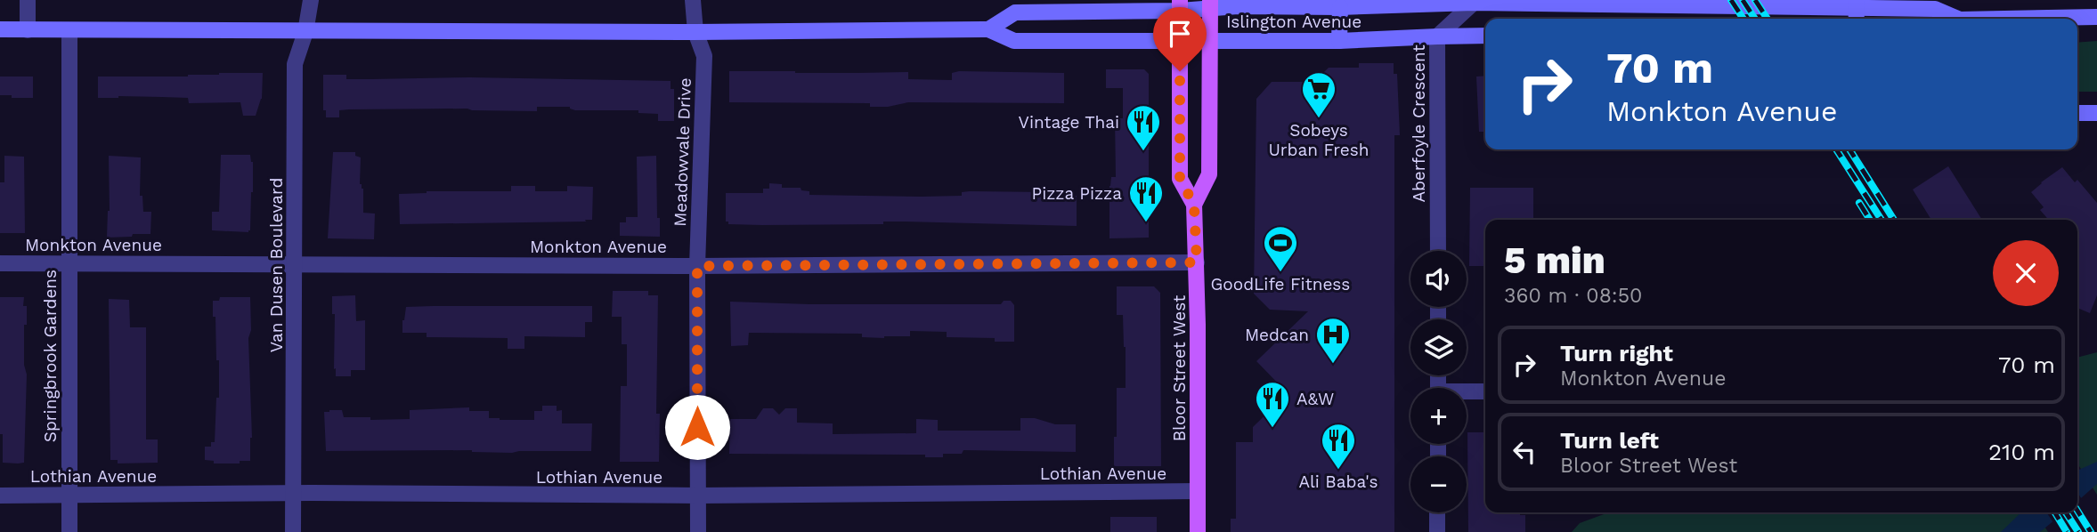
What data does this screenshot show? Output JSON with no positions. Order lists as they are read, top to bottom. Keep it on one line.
{"streets":{"main road":["Islington Avenue","Bloor Street West"],"street":["Aberfoyle Crescent","Meadowvale Drive","Monkton Avenue","Van Dusen Boulevard","Springbrook Gardens","Lothian Avenue"]},"crossings":[["Islington Avenue","Aberfoyle Crescent"],["Islington Avenue","Meadowvale Drive"],["Islington Avenue","Van Dusen Boulevard"],["Islington Avenue","Springbrook Gardens"],["Islington Avenue","Bloor Street West"],["Meadowvale Drive","Monkton Avenue"],["Meadowvale Drive","Lothian Avenue"],["Monkton Avenue","Van Dusen Boulevard"],["Monkton Avenue","Springbrook Gardens"],["Monkton Avenue","Bloor Street West"],["Van Dusen Boulevard","Lothian Avenue"],["Springbrook Gardens","Lothian Avenue"],["Bloor Street West","Lothian Avenue"]],"places":{"supermarket":["Sobeys Urban Fresh"],"restaurant":["Vintage Thai","Pizza Pizza","A&W","Ali Baba's"],"sports":["GoodLife Fitness"],"hospital":["Medcan"]},"page":{"turn":["70 m","Monkton Avenue"],"heading":["5 min","360 m · 08:50"],"map_buttons":["+","−"],"list":[{"name":"Turn right","note":"Monkton Avenue","value":"70 m"},{"name":"Turn left","note":"Bloor Street West","value":"210 m"}]}}
